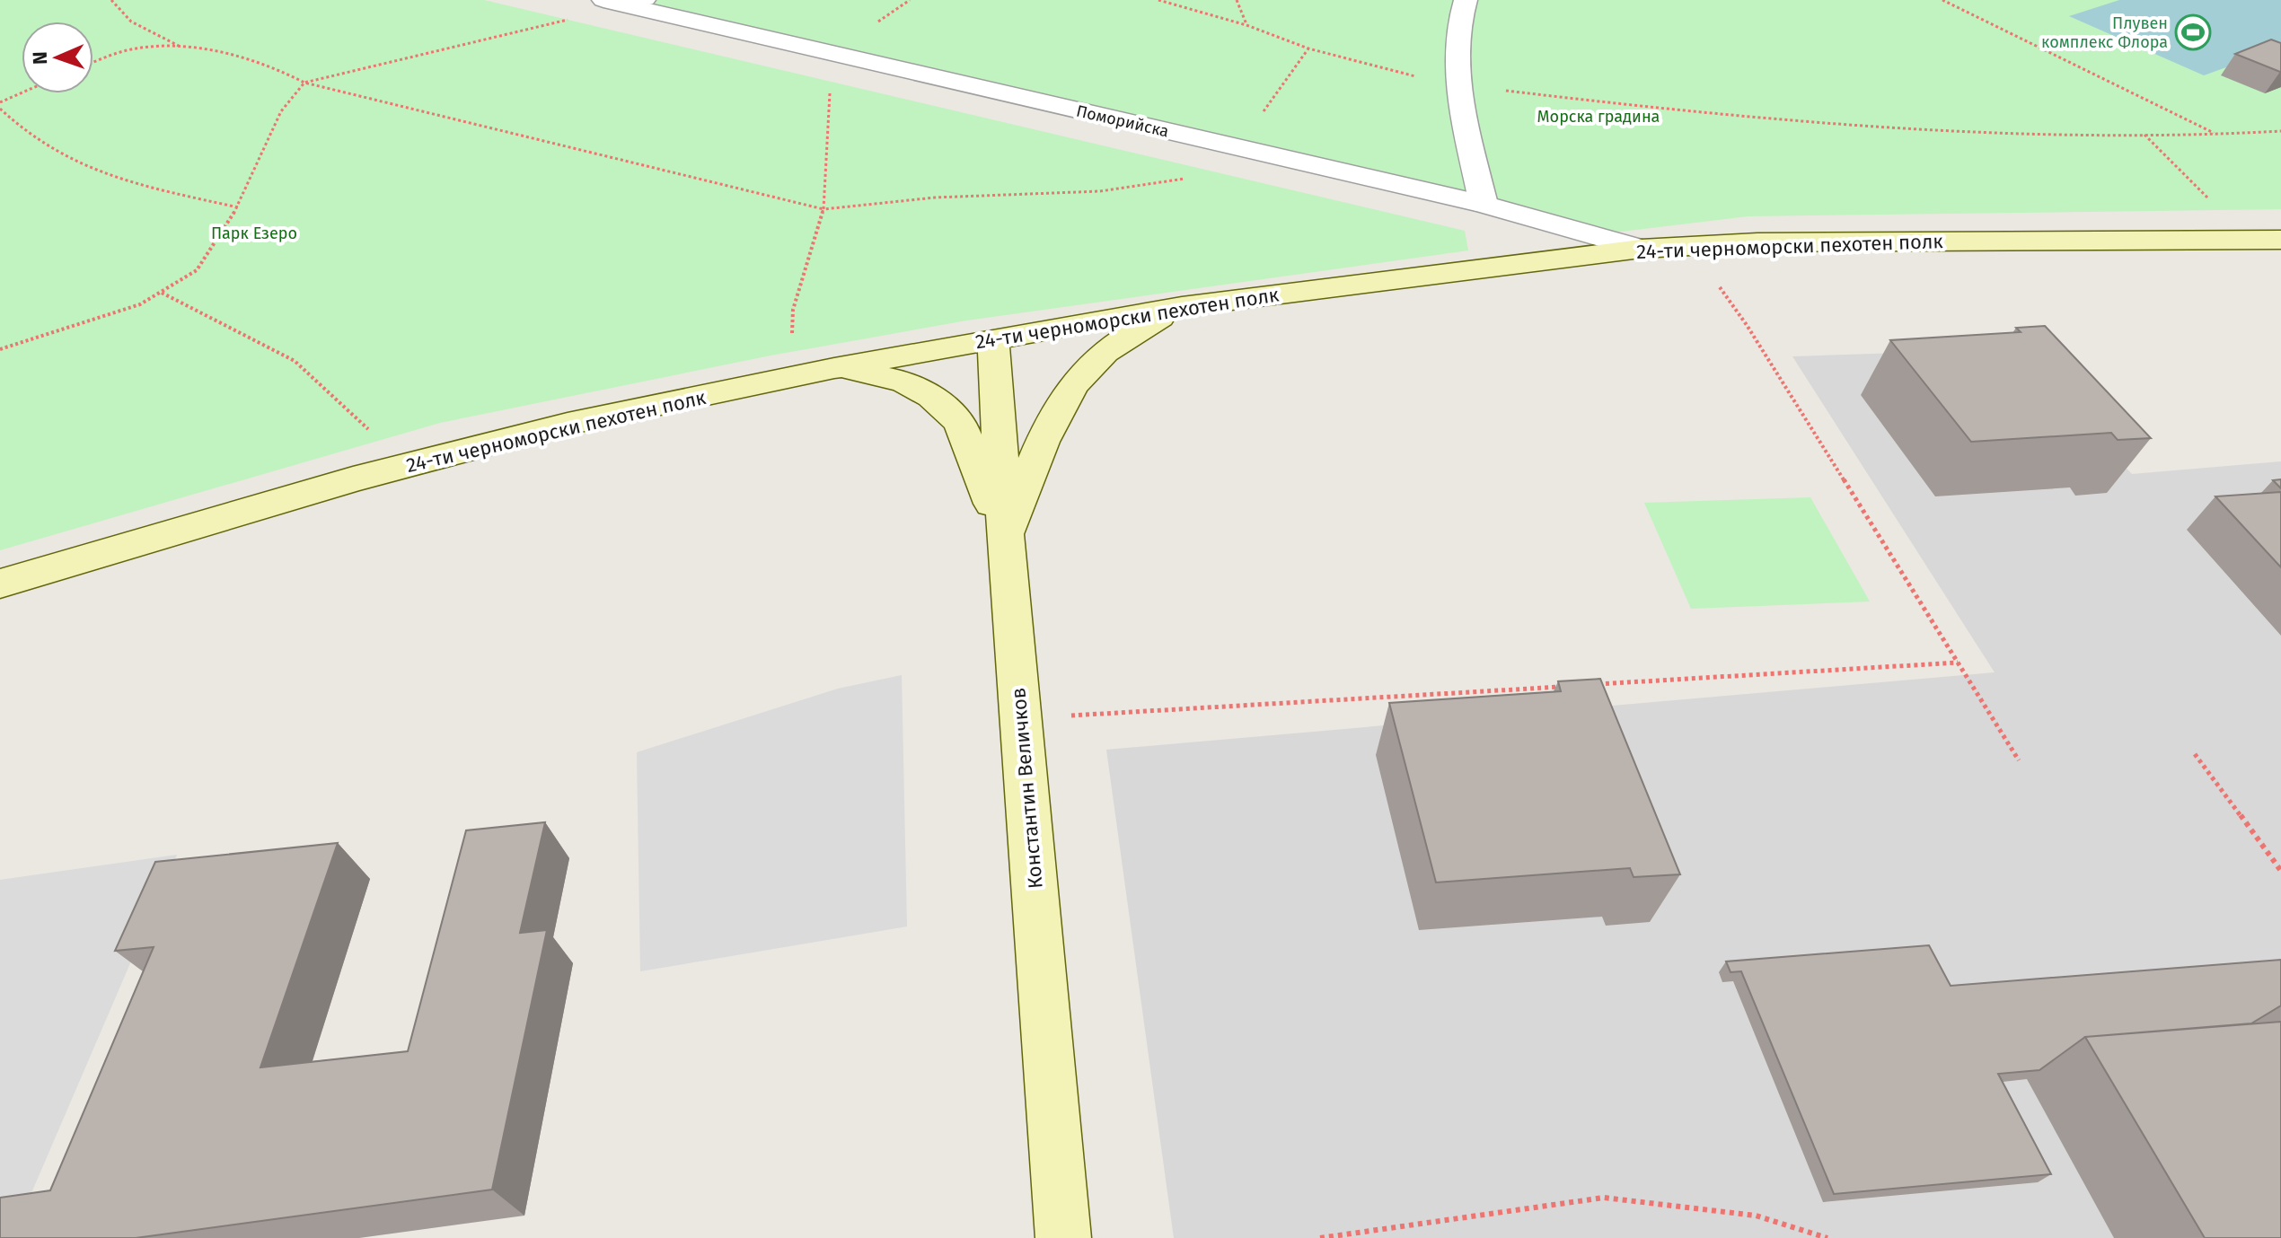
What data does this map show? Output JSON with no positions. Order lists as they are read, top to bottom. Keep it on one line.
{"streets":{"main road":["24-ти черноморски пехотен полк","Константин Величков"],"street":["Поморийска"]},"crossings":[["Поморийска","24-ти черноморски пехотен полк"],["24-ти черноморски пехотен полк","Константин Величков"]],"parks":["Морска градина","Парк Езеро"],"places":{"sports":["Плувен комплекс Флора"]},"north":"left"}
